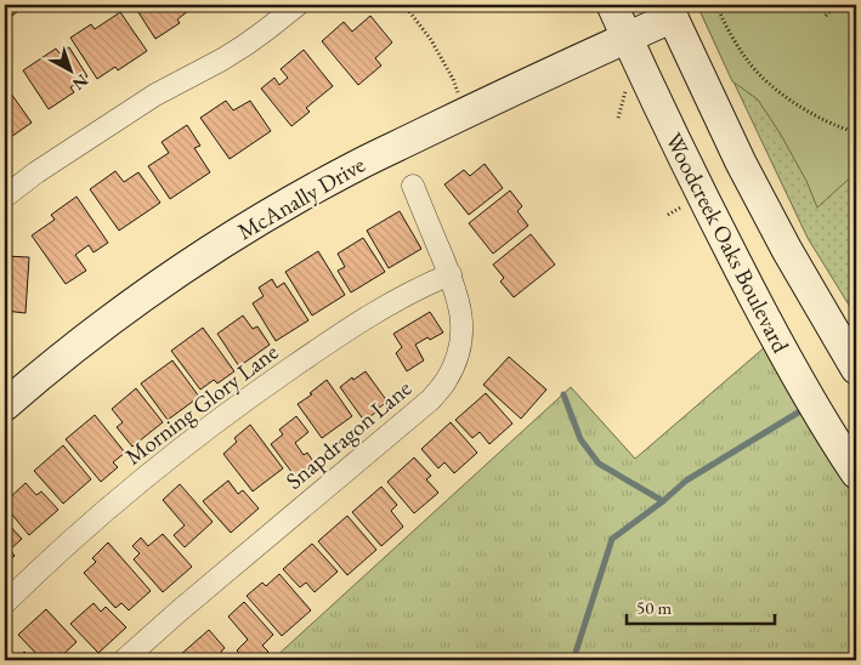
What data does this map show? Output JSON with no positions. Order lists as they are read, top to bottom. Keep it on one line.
{"streets":{"main road":["McAnally Drive","Woodcreek Oaks Boulevard"],"street":["Morning Glory Lane","Snapdragon Lane"]},"crossings":[["McAnally Drive","Woodcreek Oaks Boulevard"],["Morning Glory Lane","Snapdragon Lane"]],"scale_bar":"50 m","north":"bottom right"}
